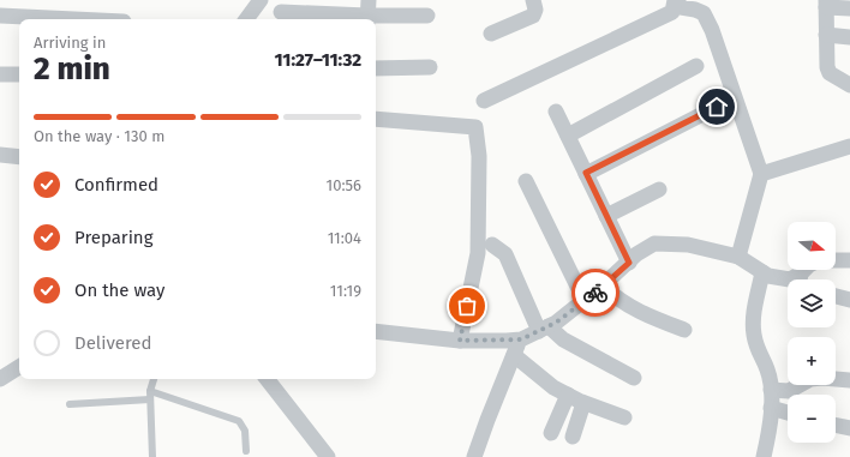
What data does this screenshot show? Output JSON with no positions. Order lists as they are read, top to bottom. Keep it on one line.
{"north":"right","page":{"heading":["2 min","Arriving in","11:27–11:32"],"bar":"On the way · 130 m","list":[["Confirmed","10:56"],["Preparing","11:04"],["On the way","11:19"],"Delivered"],"map_buttons":["+","−"]}}
